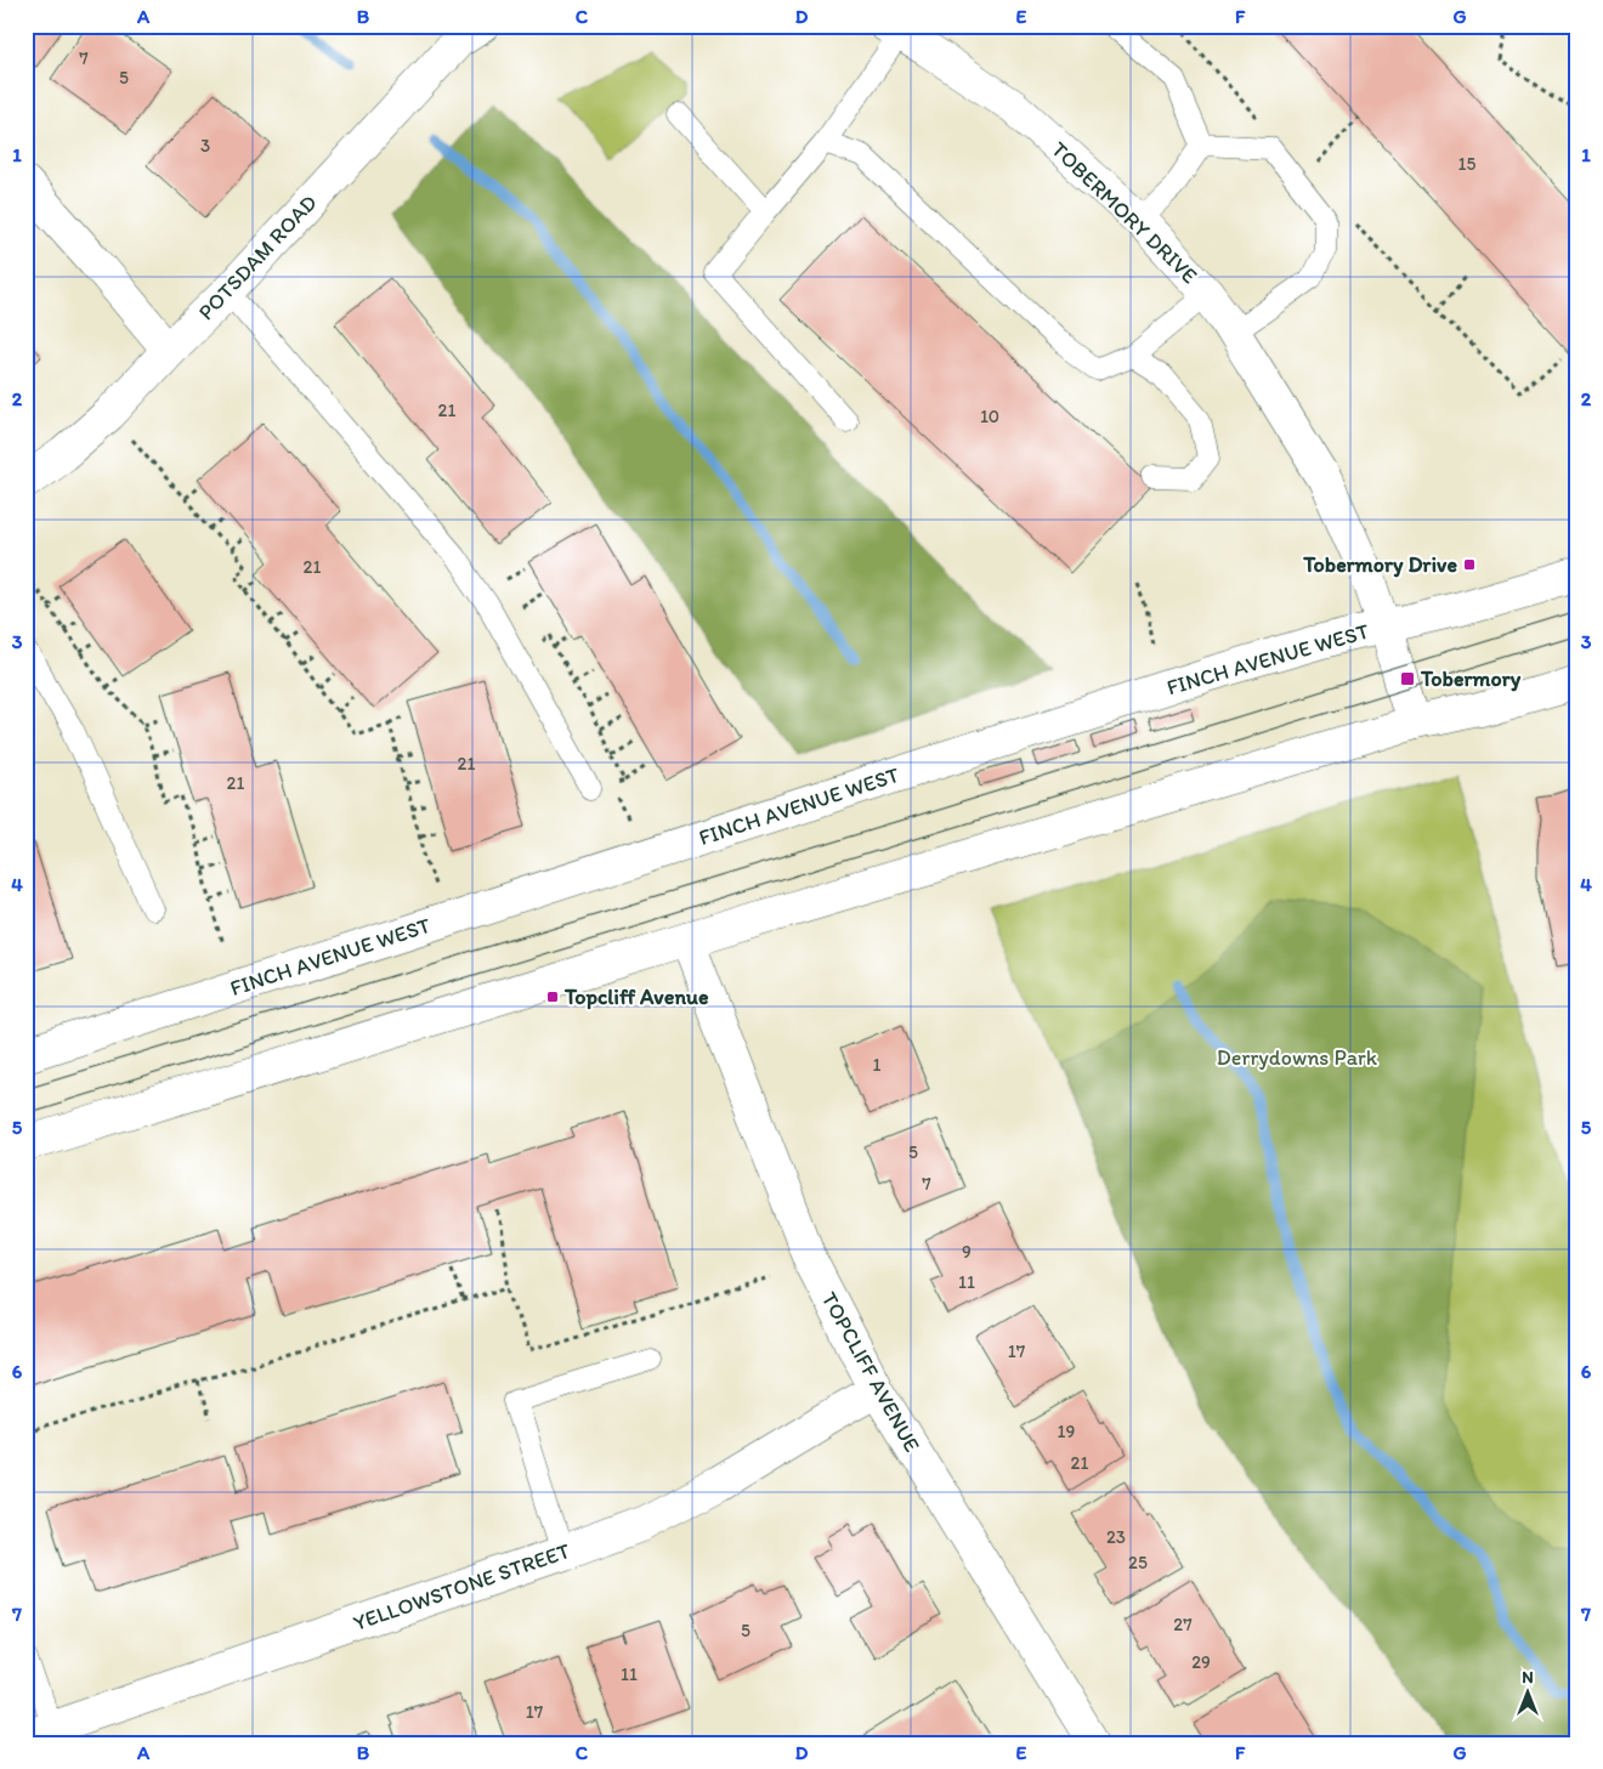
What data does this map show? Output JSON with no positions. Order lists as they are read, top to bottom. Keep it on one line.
{"streets":{"street":["TOBERMORY DRIVE","POTSDAM ROAD","FINCH AVENUE WEST","TOPCLIFF AVENUE","YELLOWSTONE STREET"]},"crossings":[["TOBERMORY DRIVE","FINCH AVENUE WEST"],["TOPCLIFF AVENUE","YELLOWSTONE STREET"]],"parks":["Derrydowns Park"],"places":{"transit":["Tobermory Drive","Tobermory","Topcliff Avenue"]},"house_numbers":["7","5","3","15","21","10","21","21","21","1","5","7","9","11","17","19","21","23","25","27","5","29","11","17"],"north":"top","grid":{"columns":["A","B","C","D","E","F","G"],"rows":["1","2","3","4","5","6","7"]}}
